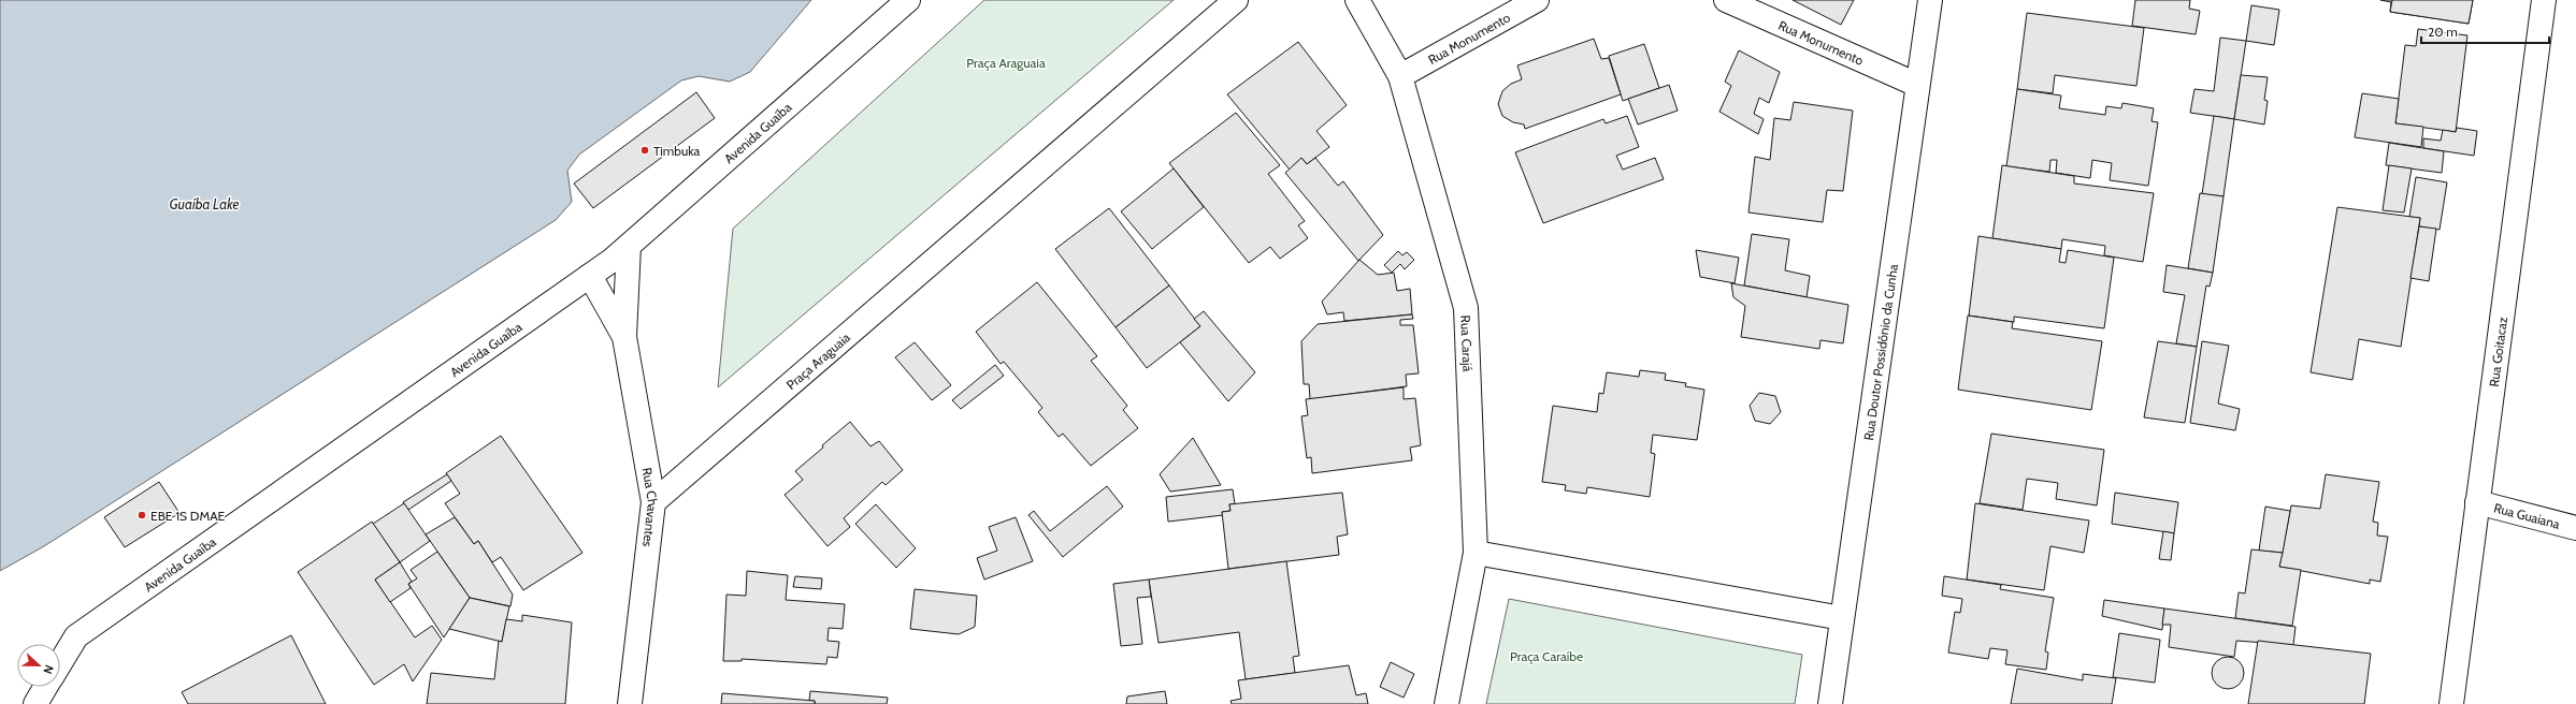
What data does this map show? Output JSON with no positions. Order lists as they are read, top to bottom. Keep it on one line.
{"streets":{"street":["Rua Monumento","Avenida Guaíba","Rua Carajá","Rua Doutor Possidônio da Cunha","Rua Goitacaz","Praça Araguaia","Rua Chavantes","Rua Guaiana"]},"crossings":[["Rua Monumento","Rua Carajá"],["Rua Monumento","Rua Doutor Possidônio da Cunha"],["Avenida Guaíba","Rua Chavantes"],["Rua Goitacaz","Rua Guaiana"],["Praça Araguaia","Rua Chavantes"]],"water":["Guaíba Lake"],"parks":["Praça Araguaia","Praça Caraíbe"],"places":["Timbuka","EBE 1S DMAE"],"scale_bar":"20 m","north":"right"}
